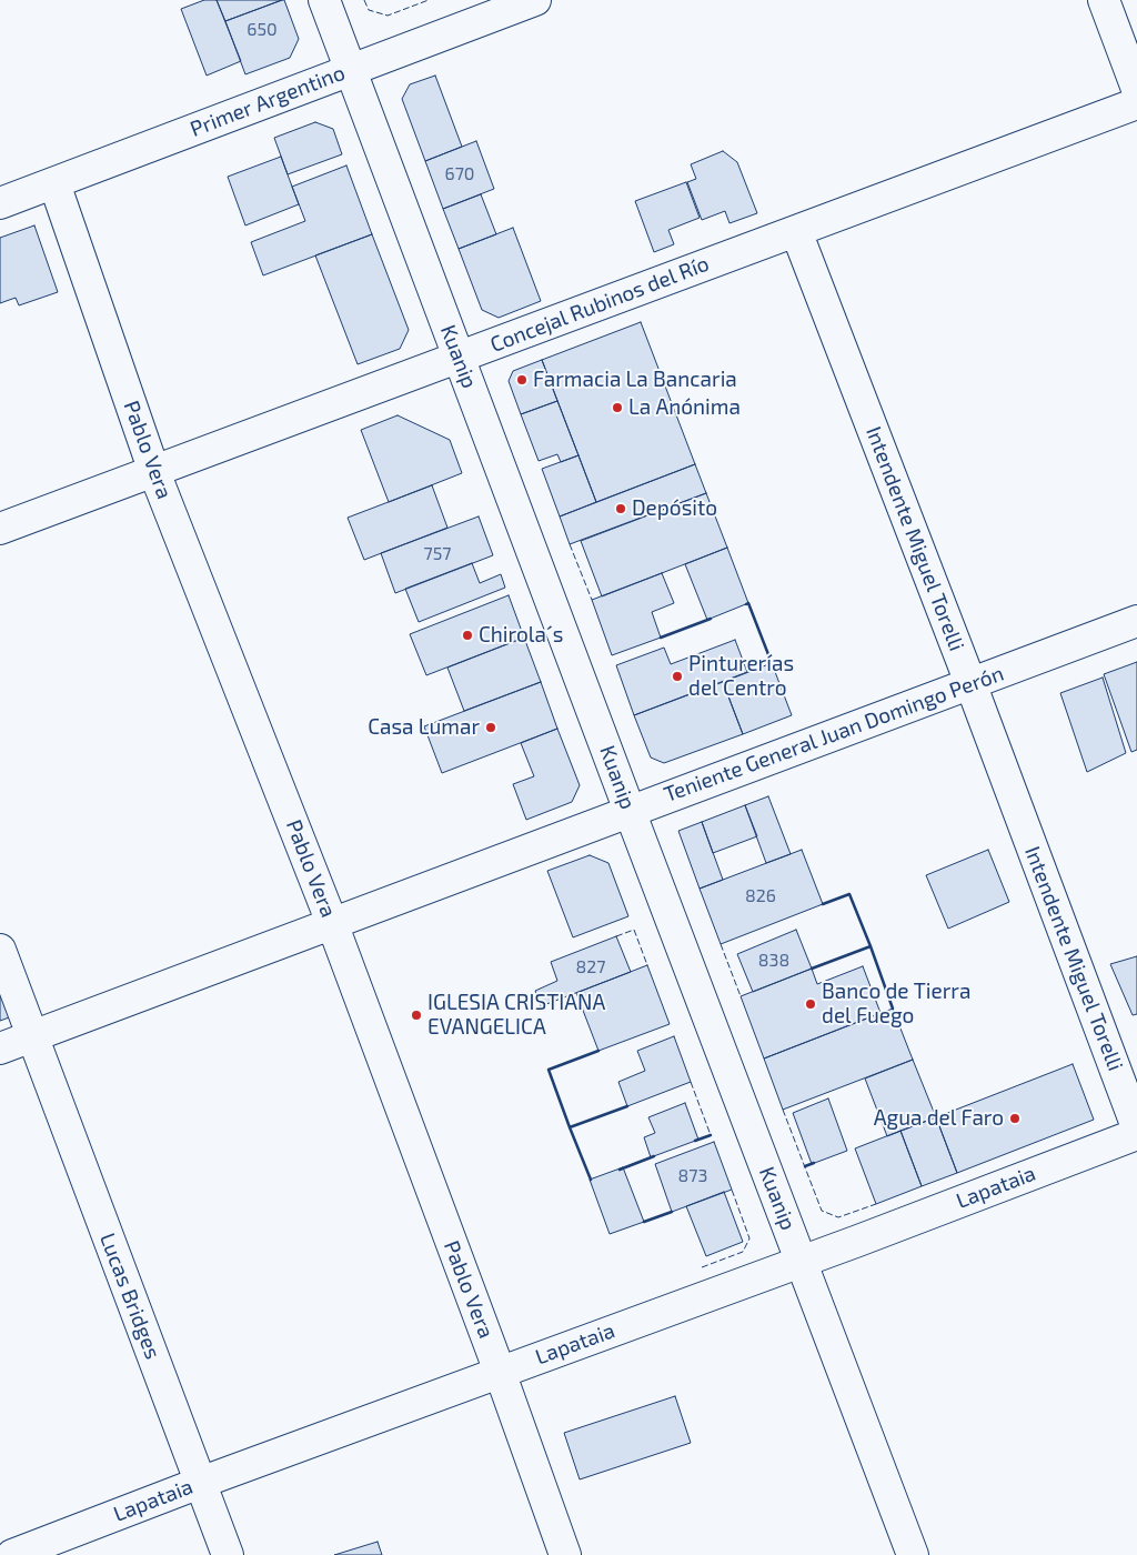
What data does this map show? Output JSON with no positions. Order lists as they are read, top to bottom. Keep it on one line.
{"streets":{"street":["Primer Argentino","Concejal Rubinos del Río","Kuanip","Pablo Vera","Intendente Miguel Torelli","Teniente General Juan Domingo Perón","Lapataia","Lucas Bridges"]},"crossings":[["Primer Argentino","Kuanip"],["Primer Argentino","Pablo Vera"],["Concejal Rubinos del Río","Kuanip"],["Concejal Rubinos del Río","Pablo Vera"],["Concejal Rubinos del Río","Intendente Miguel Torelli"],["Kuanip","Teniente General Juan Domingo Perón"],["Kuanip","Lapataia"],["Pablo Vera","Teniente General Juan Domingo Perón"],["Pablo Vera","Lapataia"],["Intendente Miguel Torelli","Teniente General Juan Domingo Perón"],["Teniente General Juan Domingo Perón","Lucas Bridges"],["Lapataia","Lucas Bridges"]],"places":["Farmacia La Bancaria","La Anónima","Depósito","Chirola´s","Pinturerías del Centro","Casa Lumar","Banco de Tierra del Fuego","IGLESIA CRISTIANA EVANGELICA","Agua del Faro"],"house_numbers":["650","670","757","826","838","827","873"]}
